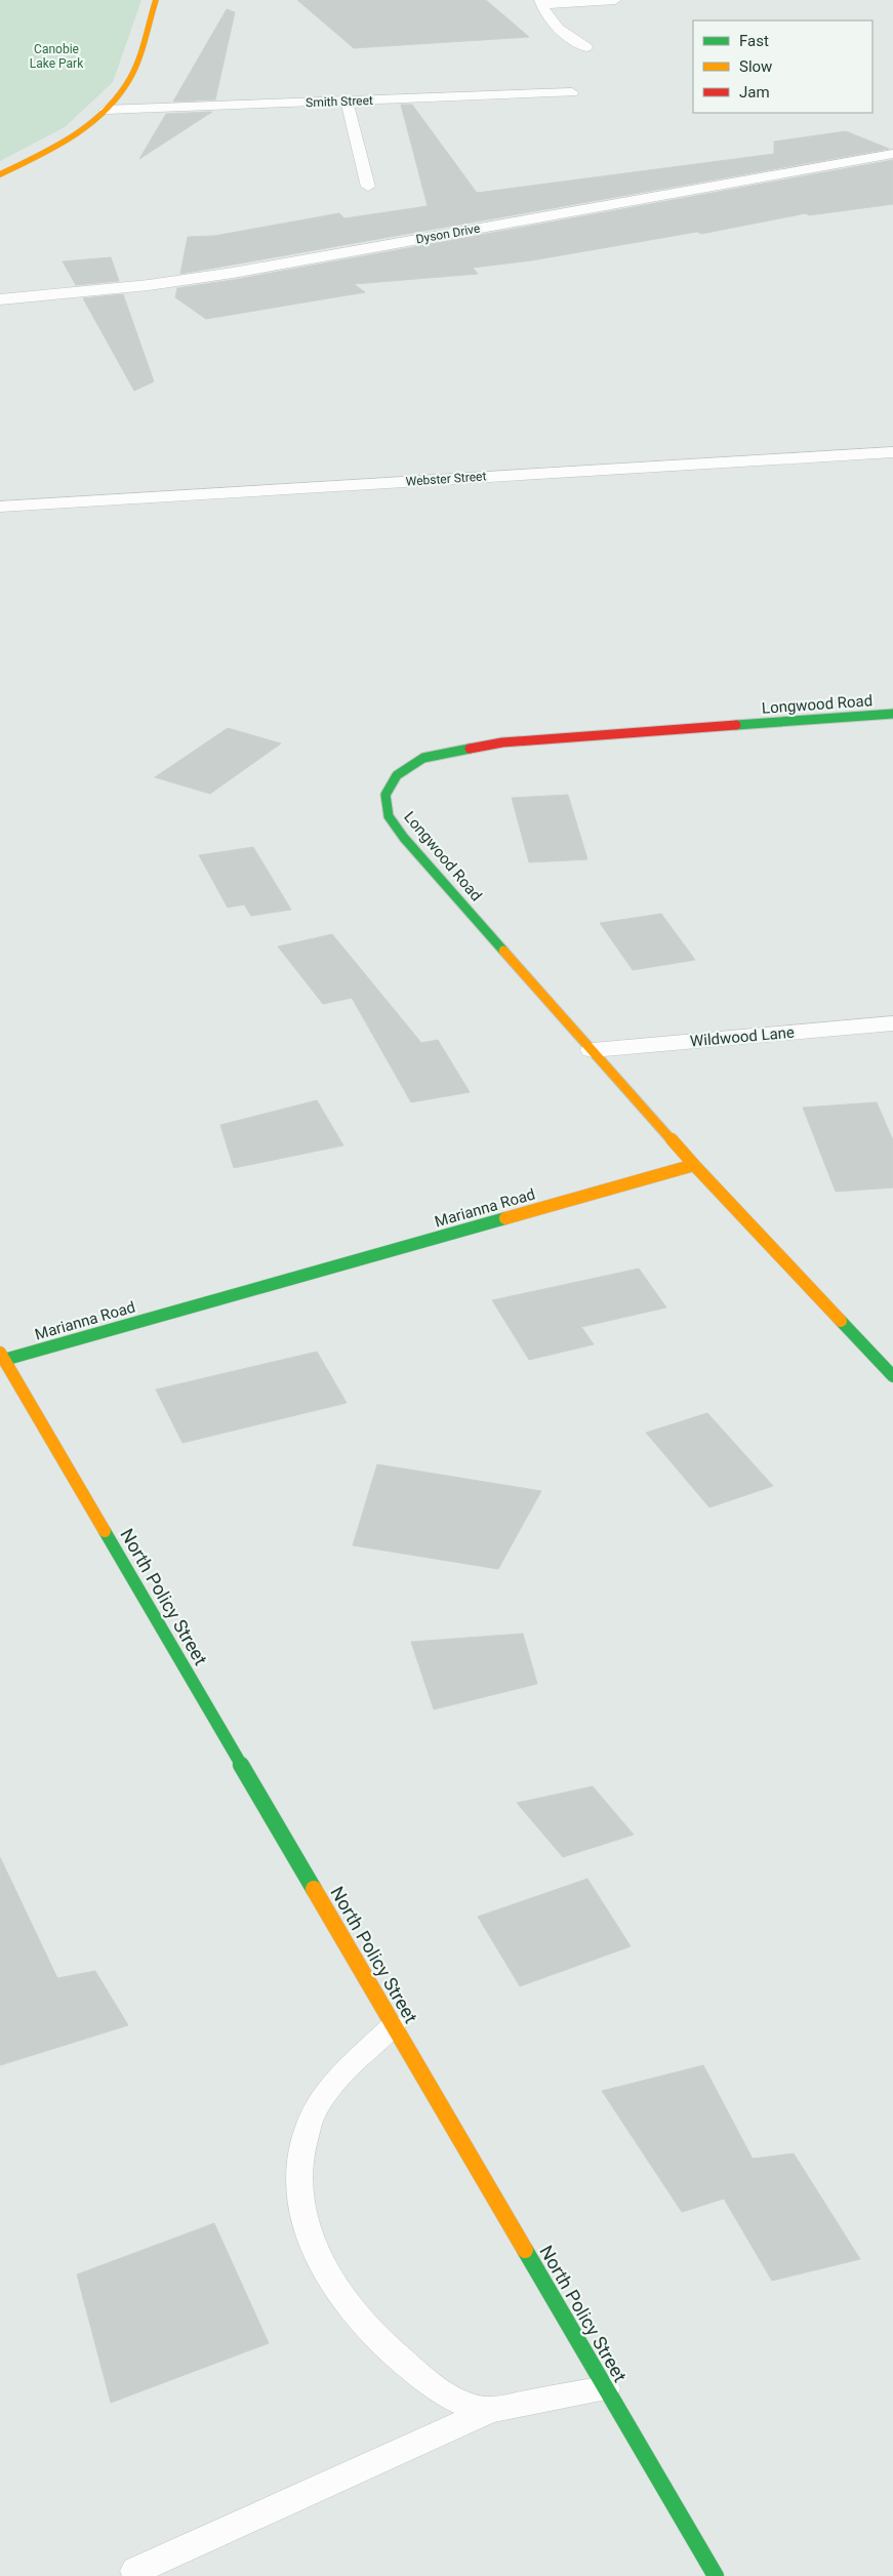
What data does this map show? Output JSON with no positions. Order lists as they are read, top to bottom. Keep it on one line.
{"streets":{"street":["Smith Street","Dyson Drive","Webster Street","Longwood Road","Wildwood Lane","Marianna Road","North Policy Street"]},"crossings":[["Longwood Road","Wildwood Lane"],["Longwood Road","Marianna Road"],["Marianna Road","North Policy Street"]],"parks":["Canobie Lake Park"],"legend":["Fast","Slow","Jam"]}
